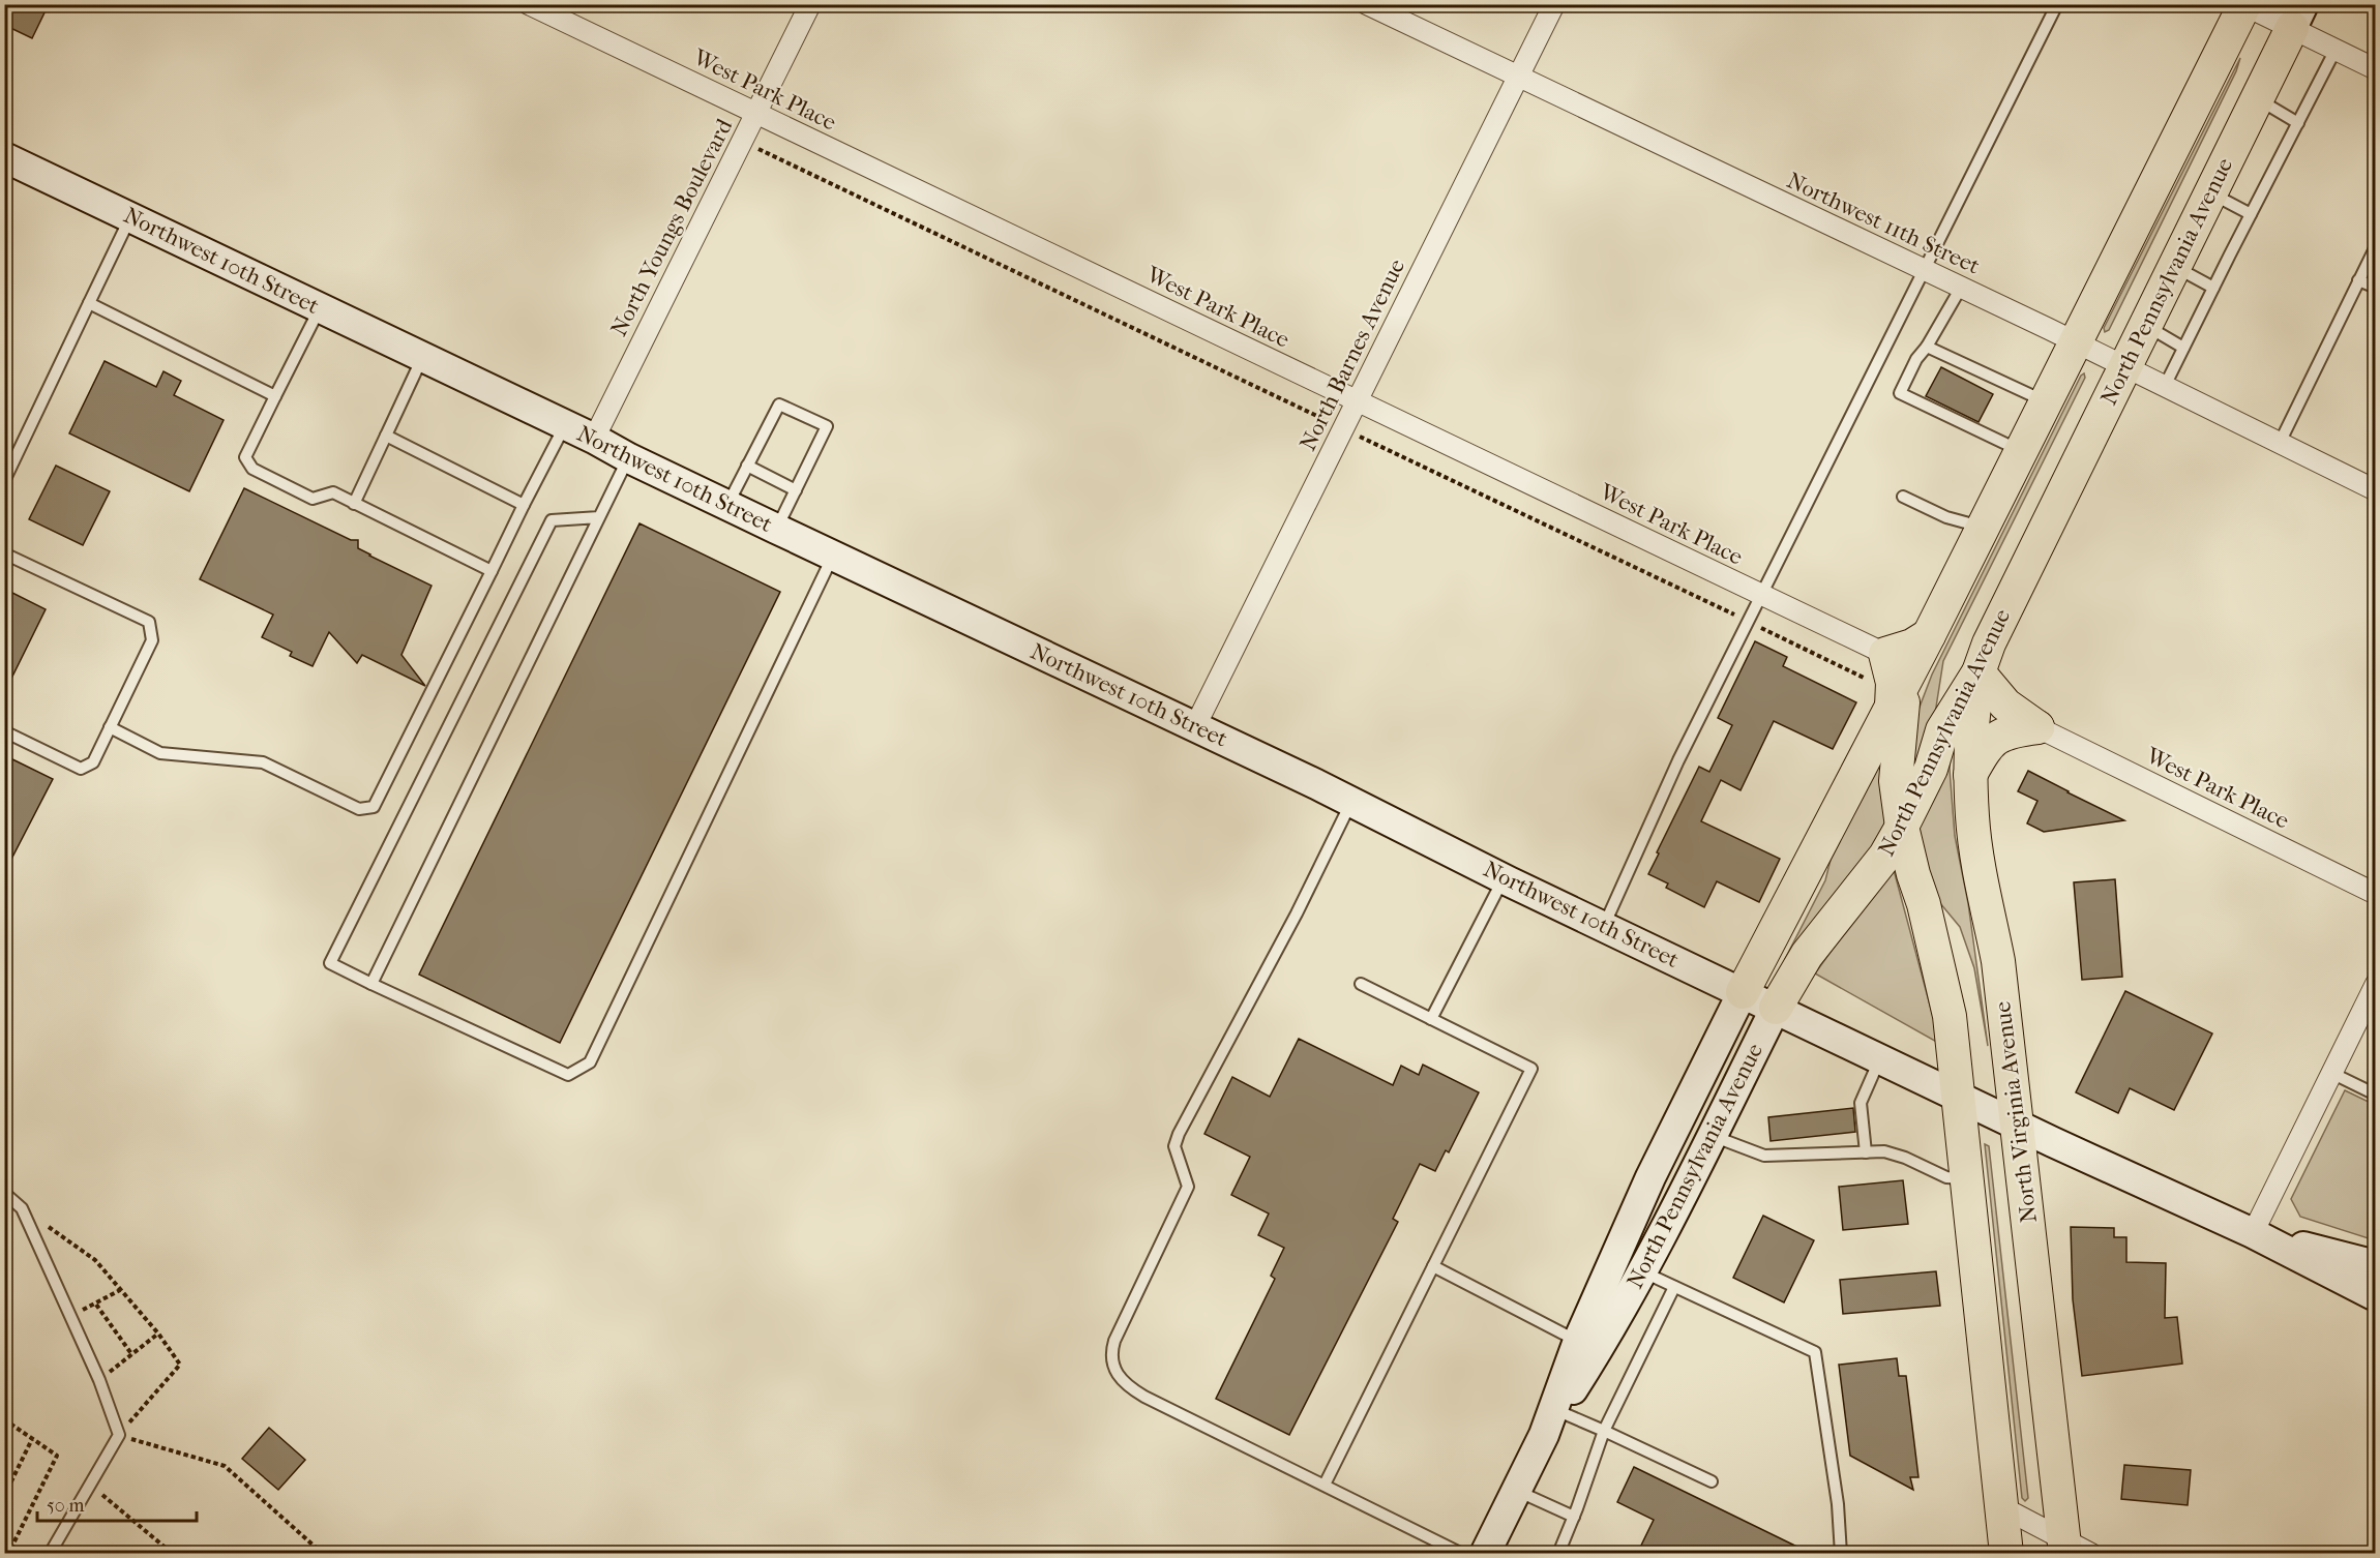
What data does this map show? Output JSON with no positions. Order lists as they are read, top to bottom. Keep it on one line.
{"streets":{"main road":["Northwest 10th Street","North Pennsylvania Avenue","North Virginia Avenue"],"street":["West Park Place","Northwest 11th Street","North Youngs Boulevard","North Barnes Avenue"]},"crossings":[["West Park Place","North Youngs Boulevard"],["West Park Place","North Barnes Avenue"],["Northwest 11th Street","North Pennsylvania Avenue"],["Northwest 11th Street","North Barnes Avenue"],["North Youngs Boulevard","Northwest 10th Street"],["Northwest 10th Street","North Pennsylvania Avenue"],["Northwest 10th Street","North Barnes Avenue"],["Northwest 10th Street","North Virginia Avenue"],["North Pennsylvania Avenue","North Virginia Avenue"]],"scale_bar":"50 m"}
